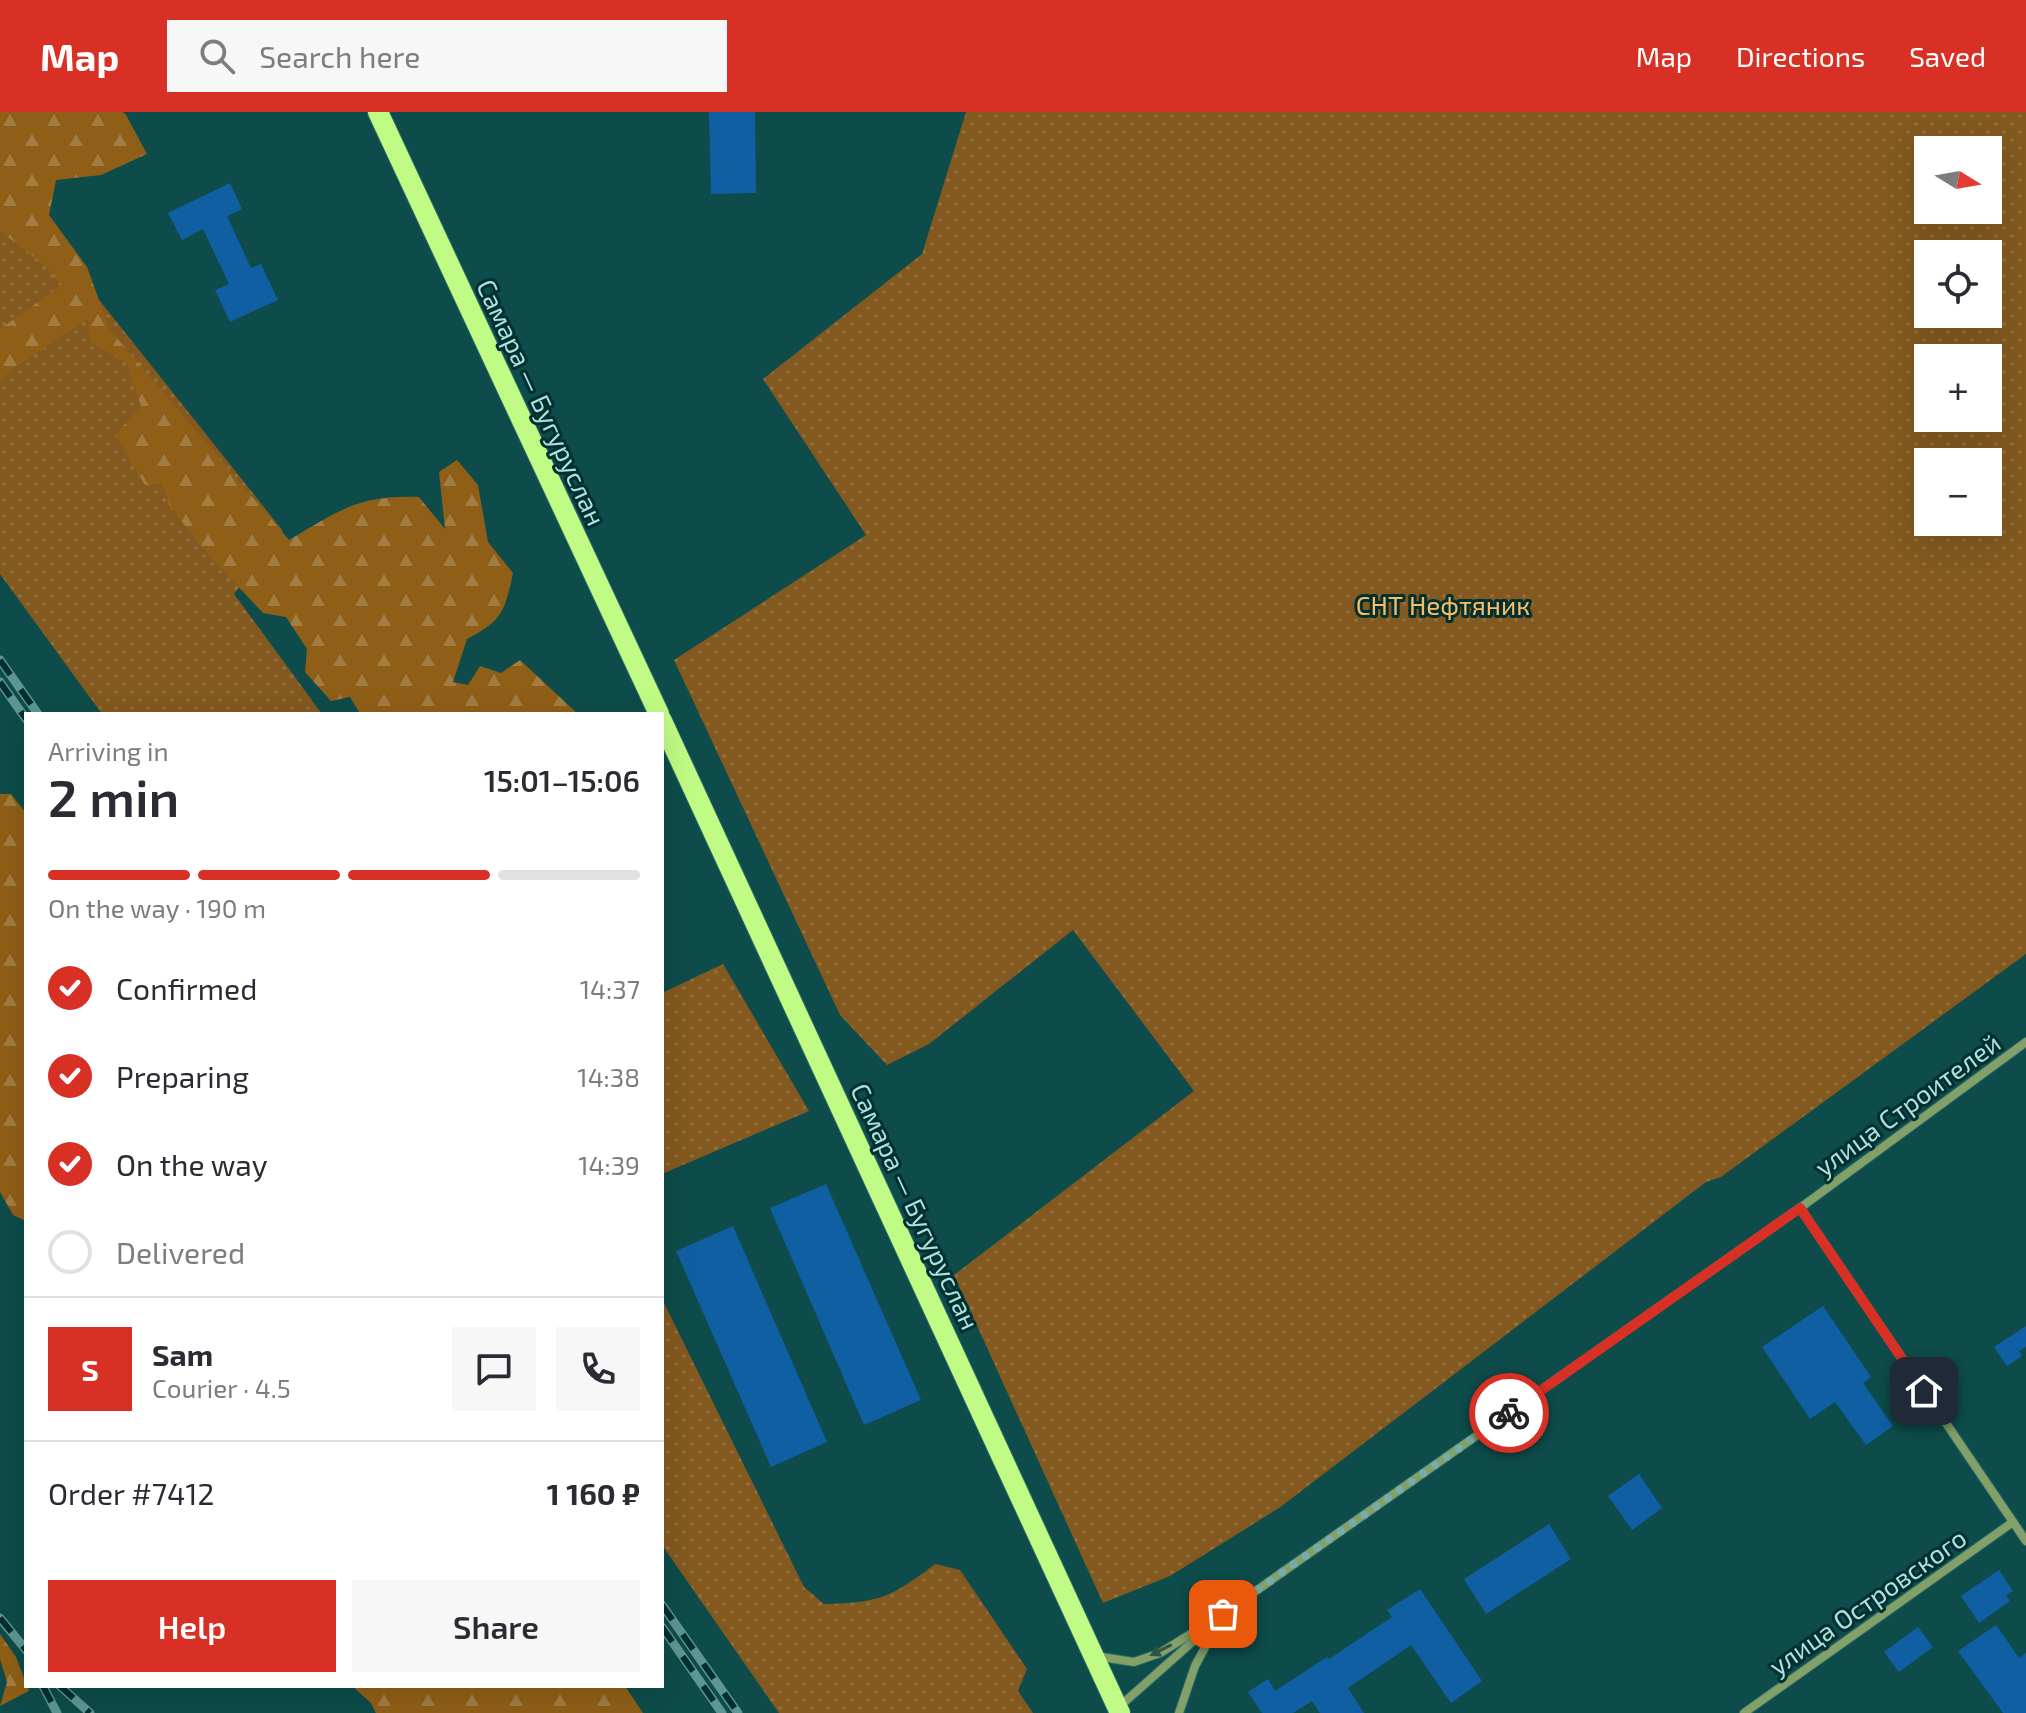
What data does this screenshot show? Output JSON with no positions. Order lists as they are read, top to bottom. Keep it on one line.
{"streets":{"main road":["Самара — Бугуруслан"],"street":["улица Строителей","улица Островского"]},"parks":["СНТ Нефтяник"],"north":"right","page":{"header":"Map","search":"Search here","nav":["Map","Directions","Saved"],"map_buttons":["+","−"],"heading":["2 min","Arriving in","15:01–15:06"],"panel":["Sam","Courier · 4.5","Order #7412","1 160 ₽"],"bar":"On the way · 190 m","list":[["Confirmed","14:37"],["Preparing","14:38"],["On the way","14:39"],"Delivered"],"round":"S","buttons":["Help","Share"]}}
